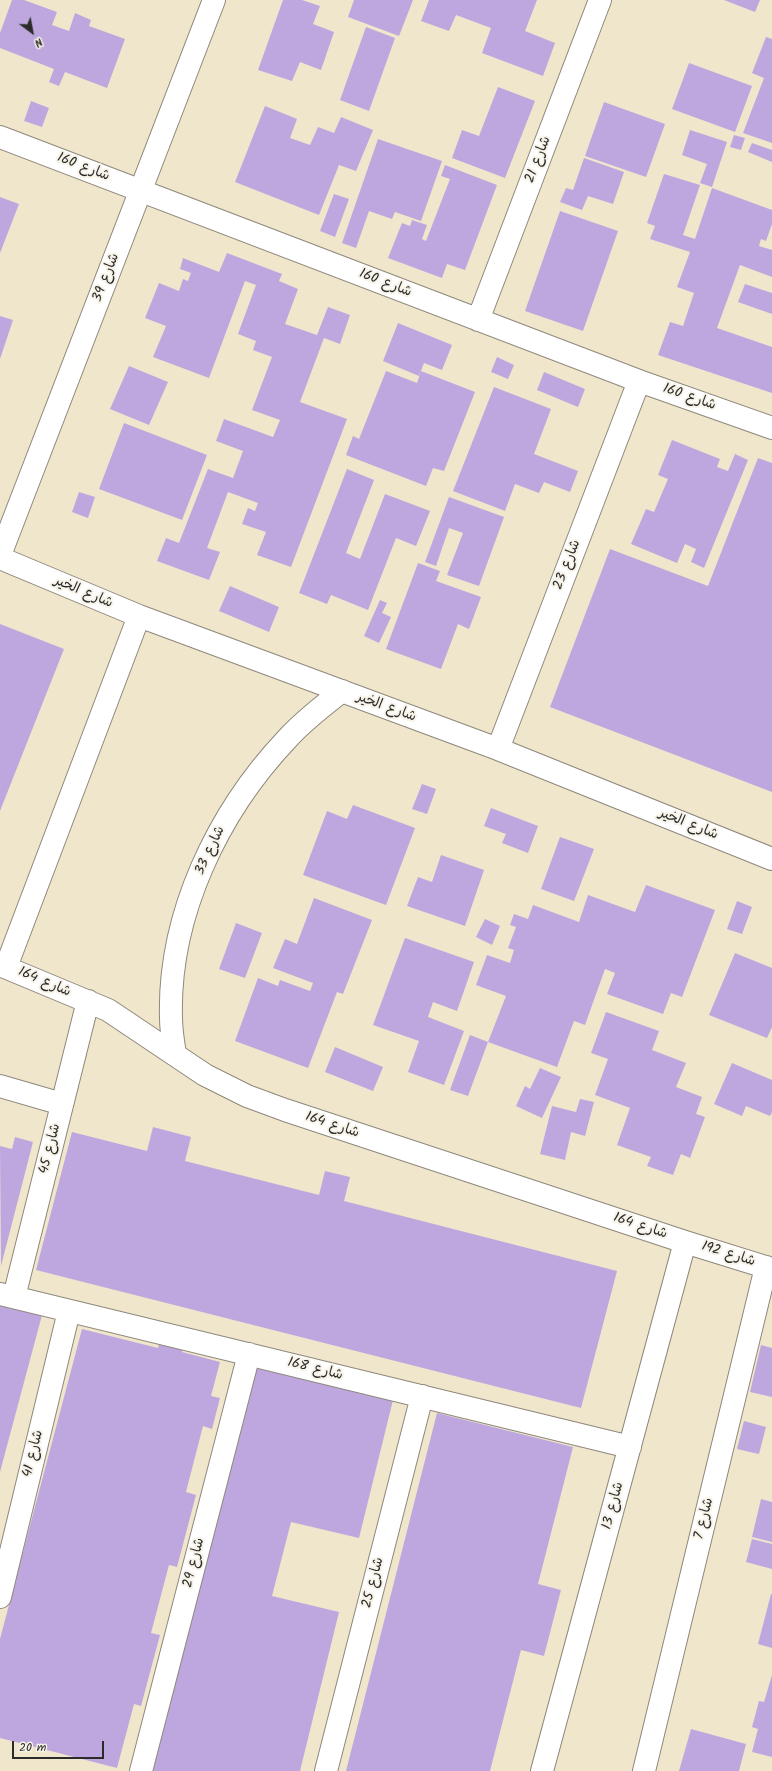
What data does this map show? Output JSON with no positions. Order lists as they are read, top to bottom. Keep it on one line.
{"streets":{"street":["شارع 21","شارع 160","شارع 39","شارع 23","شارع الخير","شارع 33","شارع 164","شارع 45","شارع 192","شارع 168","شارع 41","شارع 13","شارع 7","شارع 29","شارع 25"]},"crossings":[["شارع 21","شارع 160"],["شارع 160","شارع 39"],["شارع 160","شارع 23"],["شارع 39","شارع الخير"],["شارع 23","شارع الخير"],["شارع الخير","شارع 33"],["شارع 33","شارع 164"],["شارع 164","شارع 45"],["شارع 164","شارع 192"],["شارع 164","شارع 13"],["شارع 45","شارع 168"],["شارع 192","شارع 13"],["شارع 192","شارع 7"],["شارع 168","شارع 41"],["شارع 168","شارع 13"],["شارع 168","شارع 29"],["شارع 168","شارع 25"]],"scale_bar":"20 m","north":"bottom right"}
